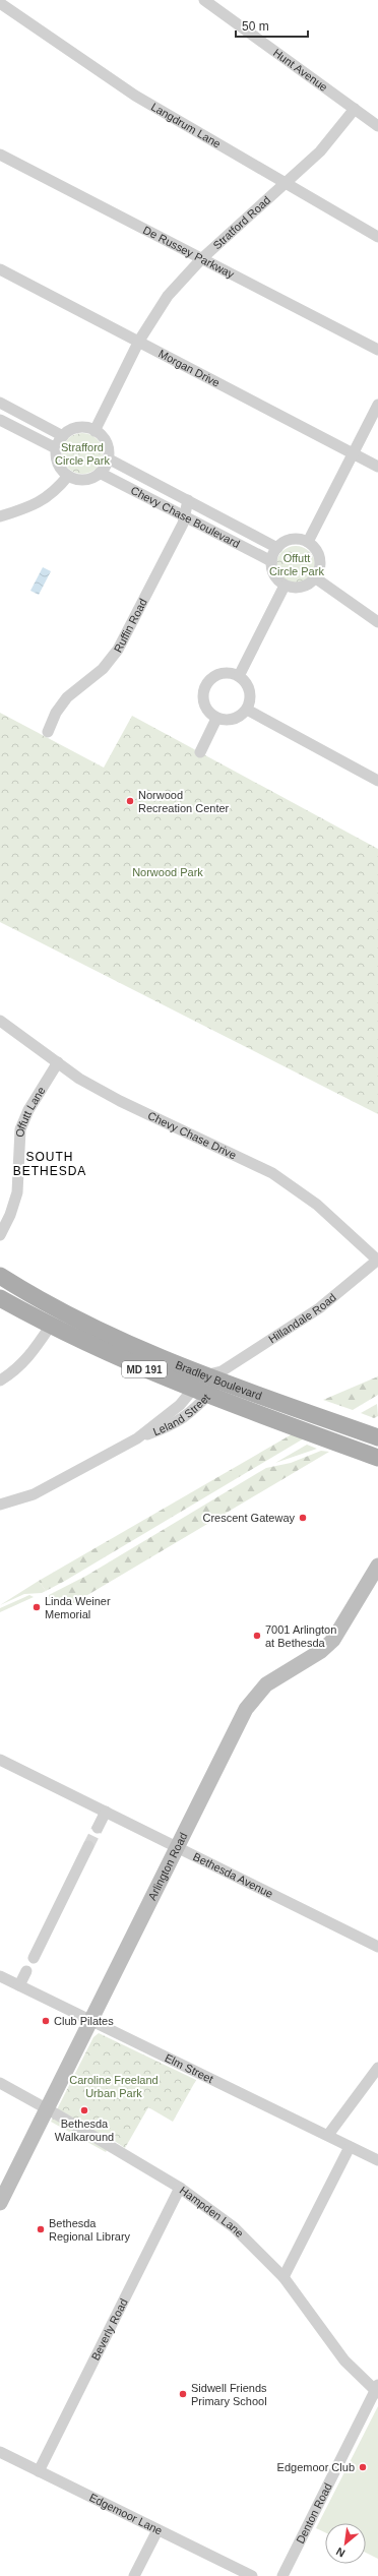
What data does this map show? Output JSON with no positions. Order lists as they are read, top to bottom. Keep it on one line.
{"streets":{"main road":["MD 191","Bradley Boulevard","Arlington Road"],"street":["Hunt Avenue","Langdrum Lane","Stratford Road","De Russey Parkway","Morgan Drive","Chevy Chase Boulevard","Ruffin Road","Offutt Lane","Chevy Chase Drive","Hillandale Road","Leland Street","Bethesda Avenue","Elm Street","Hampden Lane","Beverly Road","Denton Road","Edgemoor Lane"]},"crossings":[["Hunt Avenue","Stratford Road"],["Langdrum Lane","Stratford Road"],["Stratford Road","De Russey Parkway"],["Stratford Road","Morgan Drive"],["Stratford Road","Chevy Chase Boulevard"],["Chevy Chase Boulevard","Ruffin Road"],["Offutt Lane","Chevy Chase Drive"],["Chevy Chase Drive","Hillandale Road"],["Hillandale Road","Bradley Boulevard"],["Hillandale Road","Leland Street"],["Bradley Boulevard","Leland Street"],["Arlington Road","Bethesda Avenue"],["Arlington Road","Elm Street"],["Arlington Road","Hampden Lane"],["Hampden Lane","Beverly Road"],["Hampden Lane","Denton Road"],["Beverly Road","Edgemoor Lane"]],"districts":["SOUTH BETHESDA"],"parks":["Strafford Circle Park","Offutt Circle Park","Norwood Park","Caroline Freeland Urban Park"],"places":["Norwood Recreation Center","Crescent Gateway","Linda Weiner Memorial","7001 Arlington at Bethesda","Club Pilates","Bethesda Walkaround","Bethesda Regional Library","Sidwell Friends Primary School","Edgemoor Club"],"scale_bar":"50 m","north":"bottom left"}
